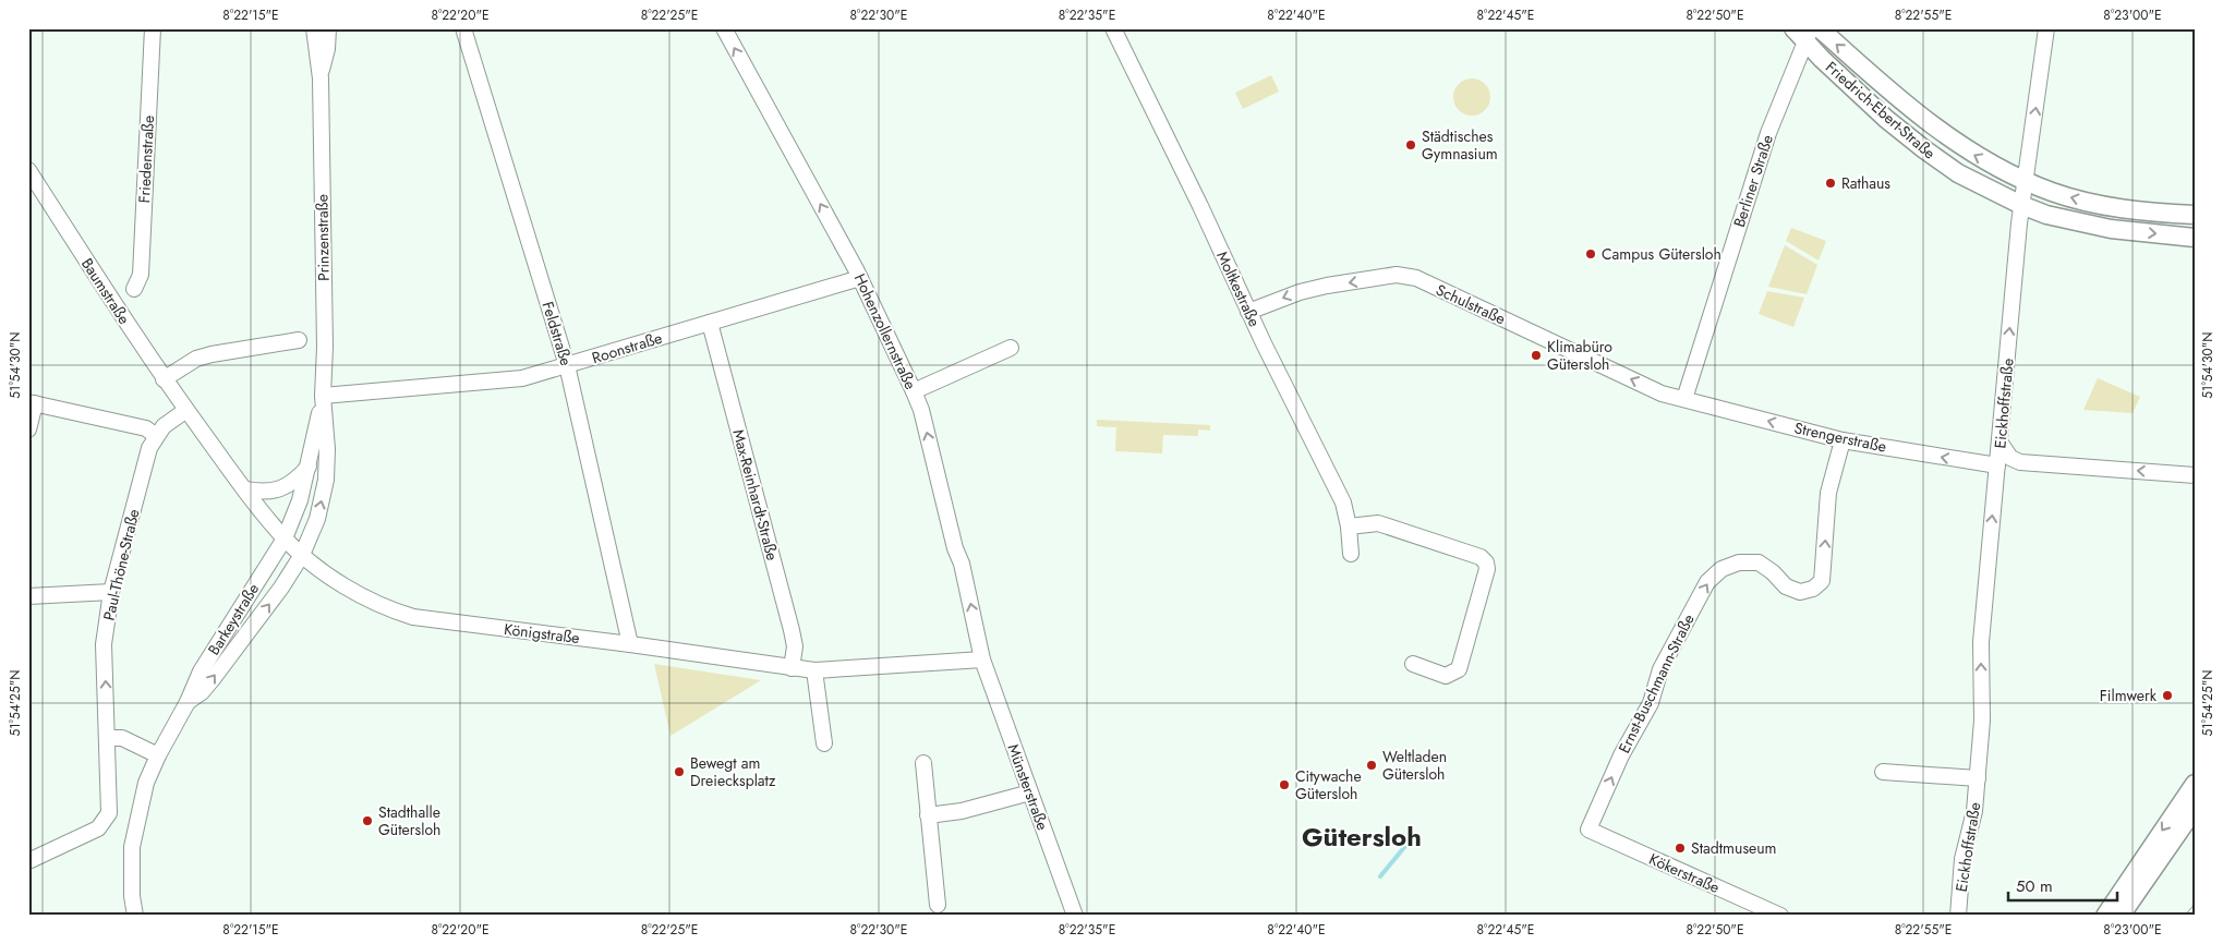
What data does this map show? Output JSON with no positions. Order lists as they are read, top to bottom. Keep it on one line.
{"streets":{"main road":["Friedrich-Ebert-Straße"],"street":["Friedenstraße","Berliner Straße","Prinzenstraße","Moltkestraße","Baumstraße","Schulstraße","Hohenzollernstraße","Feldstraße","Roonstraße","Eickhoffstraße","Strengerstraße","Max-Reinhardt-Straße","Paul-Thöne-Straße","Barkeystraße","Königstraße","Ernst-Buschmann-Straße","Münsterstraße","Kökerstraße"]},"crossings":[["Friedrich-Ebert-Straße","Berliner Straße"],["Friedrich-Ebert-Straße","Eickhoffstraße"],["Berliner Straße","Schulstraße"],["Berliner Straße","Strengerstraße"],["Prinzenstraße","Roonstraße"],["Prinzenstraße","Barkeystraße"],["Prinzenstraße","Königstraße"],["Moltkestraße","Schulstraße"],["Baumstraße","Paul-Thöne-Straße"],["Baumstraße","Königstraße"],["Schulstraße","Strengerstraße"],["Hohenzollernstraße","Roonstraße"],["Hohenzollernstraße","Königstraße"],["Hohenzollernstraße","Münsterstraße"],["Feldstraße","Roonstraße"],["Feldstraße","Königstraße"],["Roonstraße","Max-Reinhardt-Straße"],["Eickhoffstraße","Strengerstraße"],["Strengerstraße","Ernst-Buschmann-Straße"],["Max-Reinhardt-Straße","Königstraße"],["Paul-Thöne-Straße","Königstraße"],["Barkeystraße","Königstraße"],["Königstraße","Münsterstraße"],["Ernst-Buschmann-Straße","Kökerstraße"]],"one_way":["Schulstraße","Hohenzollernstraße","Eickhoffstraße","Strengerstraße","Ernst-Buschmann-Straße"],"districts":["Gütersloh"],"places":["Städtisches Gymnasium","Rathaus","Campus Gütersloh","Klimabüro Gütersloh","Filmwerk","Weltladen Gütersloh","Bewegt am Dreiecksplatz","Citywache Gütersloh","Stadthalle Gütersloh","Stadtmuseum"],"scale_bar":"50 m","coordinates":["8°22'15\"E","8°22'20\"E","8°22'25\"E","8°22'30\"E","8°22'35\"E","8°22'40\"E","8°22'45\"E","8°22'50\"E","8°22'55\"E","8°23'00\"E","51°54'30\"N","51°54'25\"N"]}
